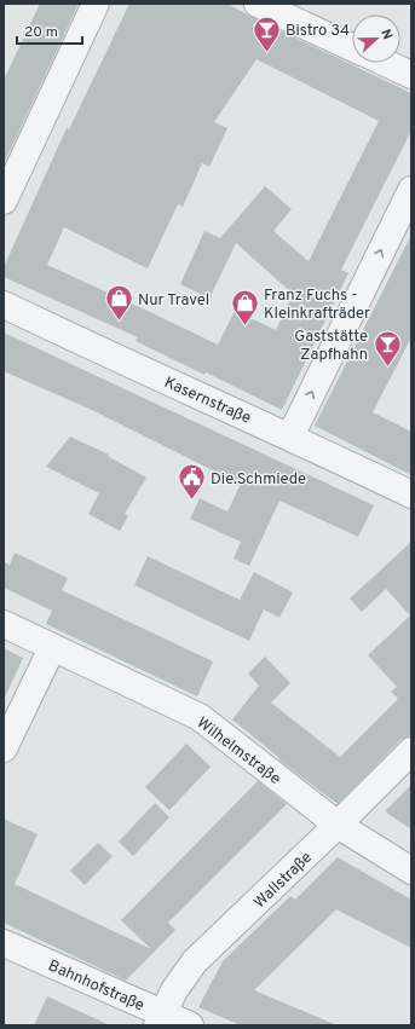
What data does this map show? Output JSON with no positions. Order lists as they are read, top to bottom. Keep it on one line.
{"streets":{"street":["Kasernstraße","Wilhelmstraße","Wallstraße","Bahnhofstraße"]},"crossings":[["Wilhelmstraße","Wallstraße"],["Wallstraße","Bahnhofstraße"]],"places":{"bar":["Bistro 34","Gaststätte Zapfhahn"],"shop":["Nur Travel","Franz Fuchs - Kleinkrafträder"],"public building":["Die.Schmiede"]},"scale_bar":"20 m","north":"right"}
